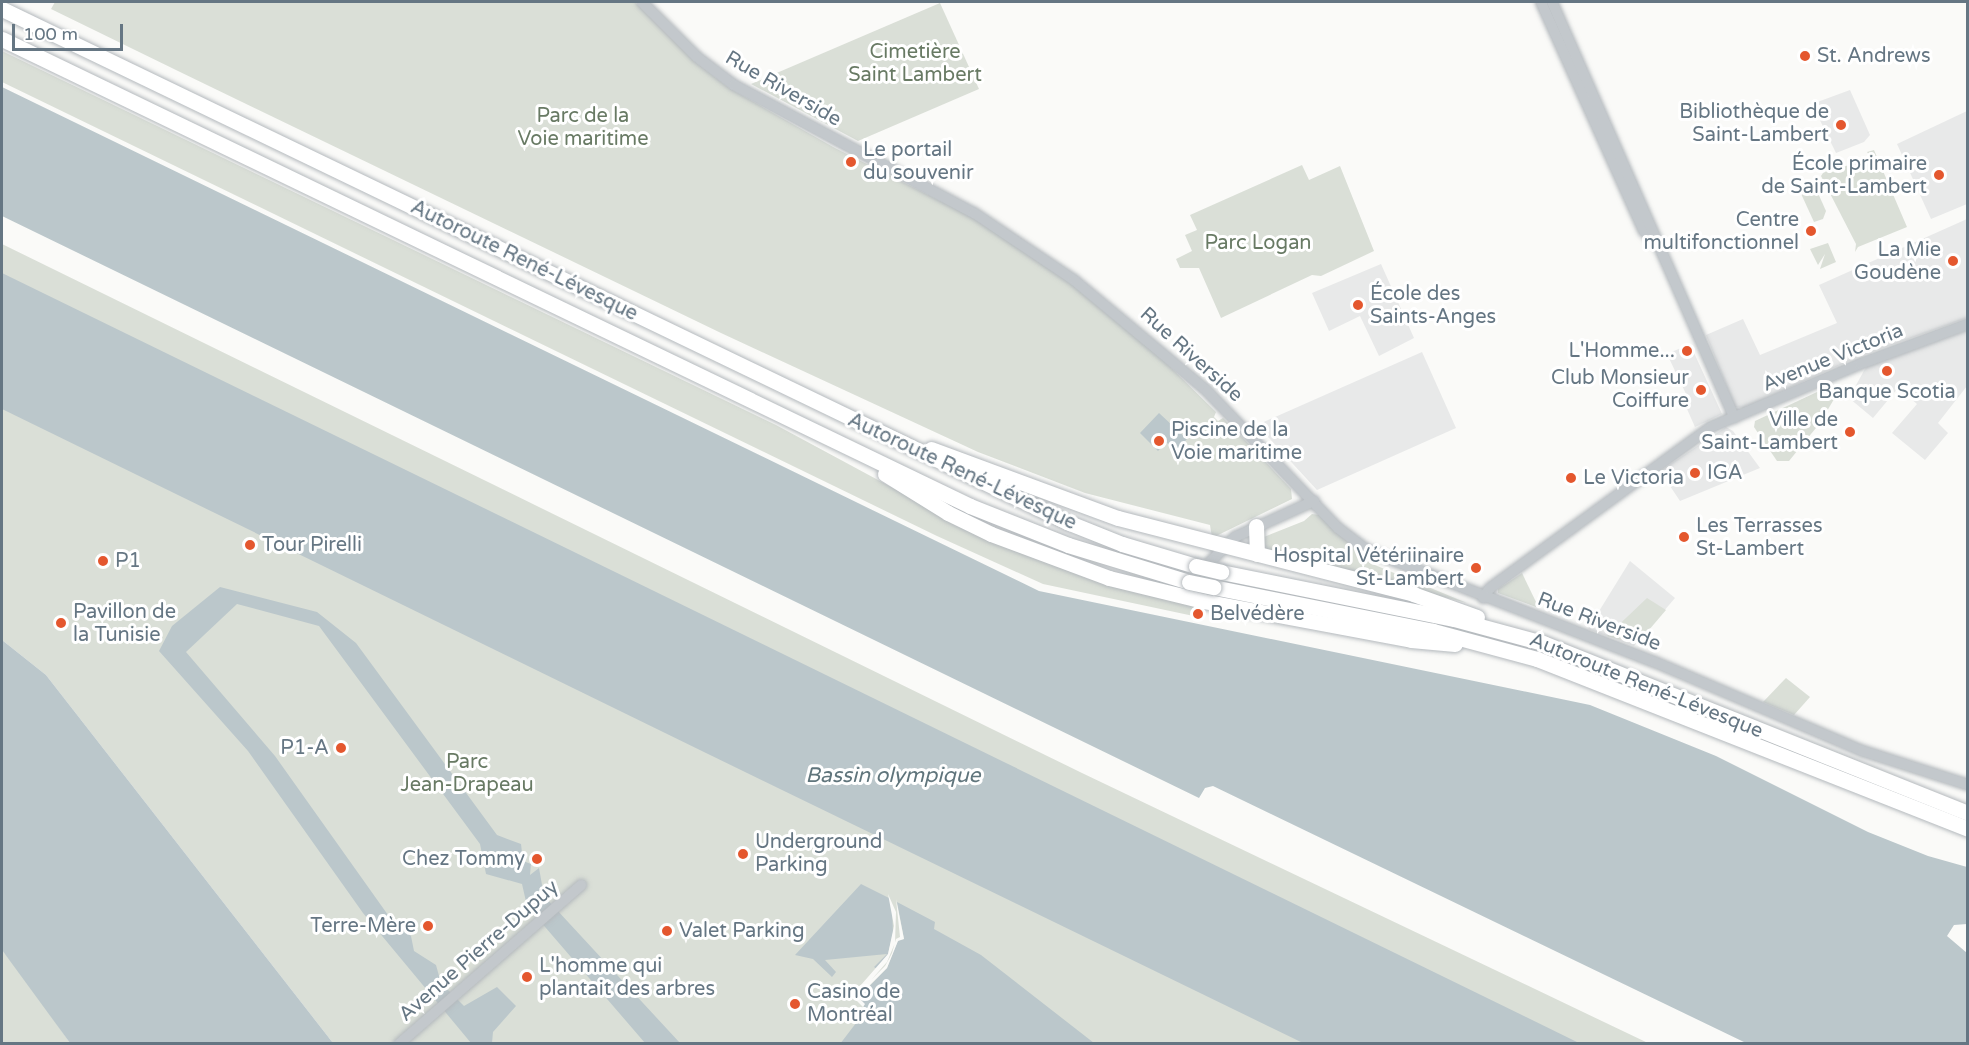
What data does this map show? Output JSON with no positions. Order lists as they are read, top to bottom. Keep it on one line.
{"streets":{"highway":["Autoroute René-Lévesque"],"street":["Rue Riverside","Avenue Victoria","Avenue Pierre-Dupuy"]},"crossings":[["Rue Riverside","Avenue Victoria"]],"water":["Bassin olympique"],"parks":["Cimetière Saint Lambert","Parc de la Voie maritime","Parc Logan","Parc Jean-Drapeau"],"places":["St. Andrews","Bibliothèque de Saint-Lambert","Le portail du souvenir","École primaire de Saint-Lambert","Centre multifonctionnel","La Mie Goudène","École des Saints-Anges","L'Homme...","Banque Scotia","Club Monsieur Coiffure","Ville de Saint-Lambert","Piscine de la Voie maritime","IGA","Le Victoria","Les Terrasses St-Lambert","Tour Pirelli","P1","Hospital Vétériinaire St-Lambert","Belvédère","Pavillon de la Tunisie","P1-A","Underground Parking","Chez Tommy","Terre-Mère","Valet Parking","L'homme qui plantait des arbres","Casino de Montréal"],"scale_bar":"100 m"}
